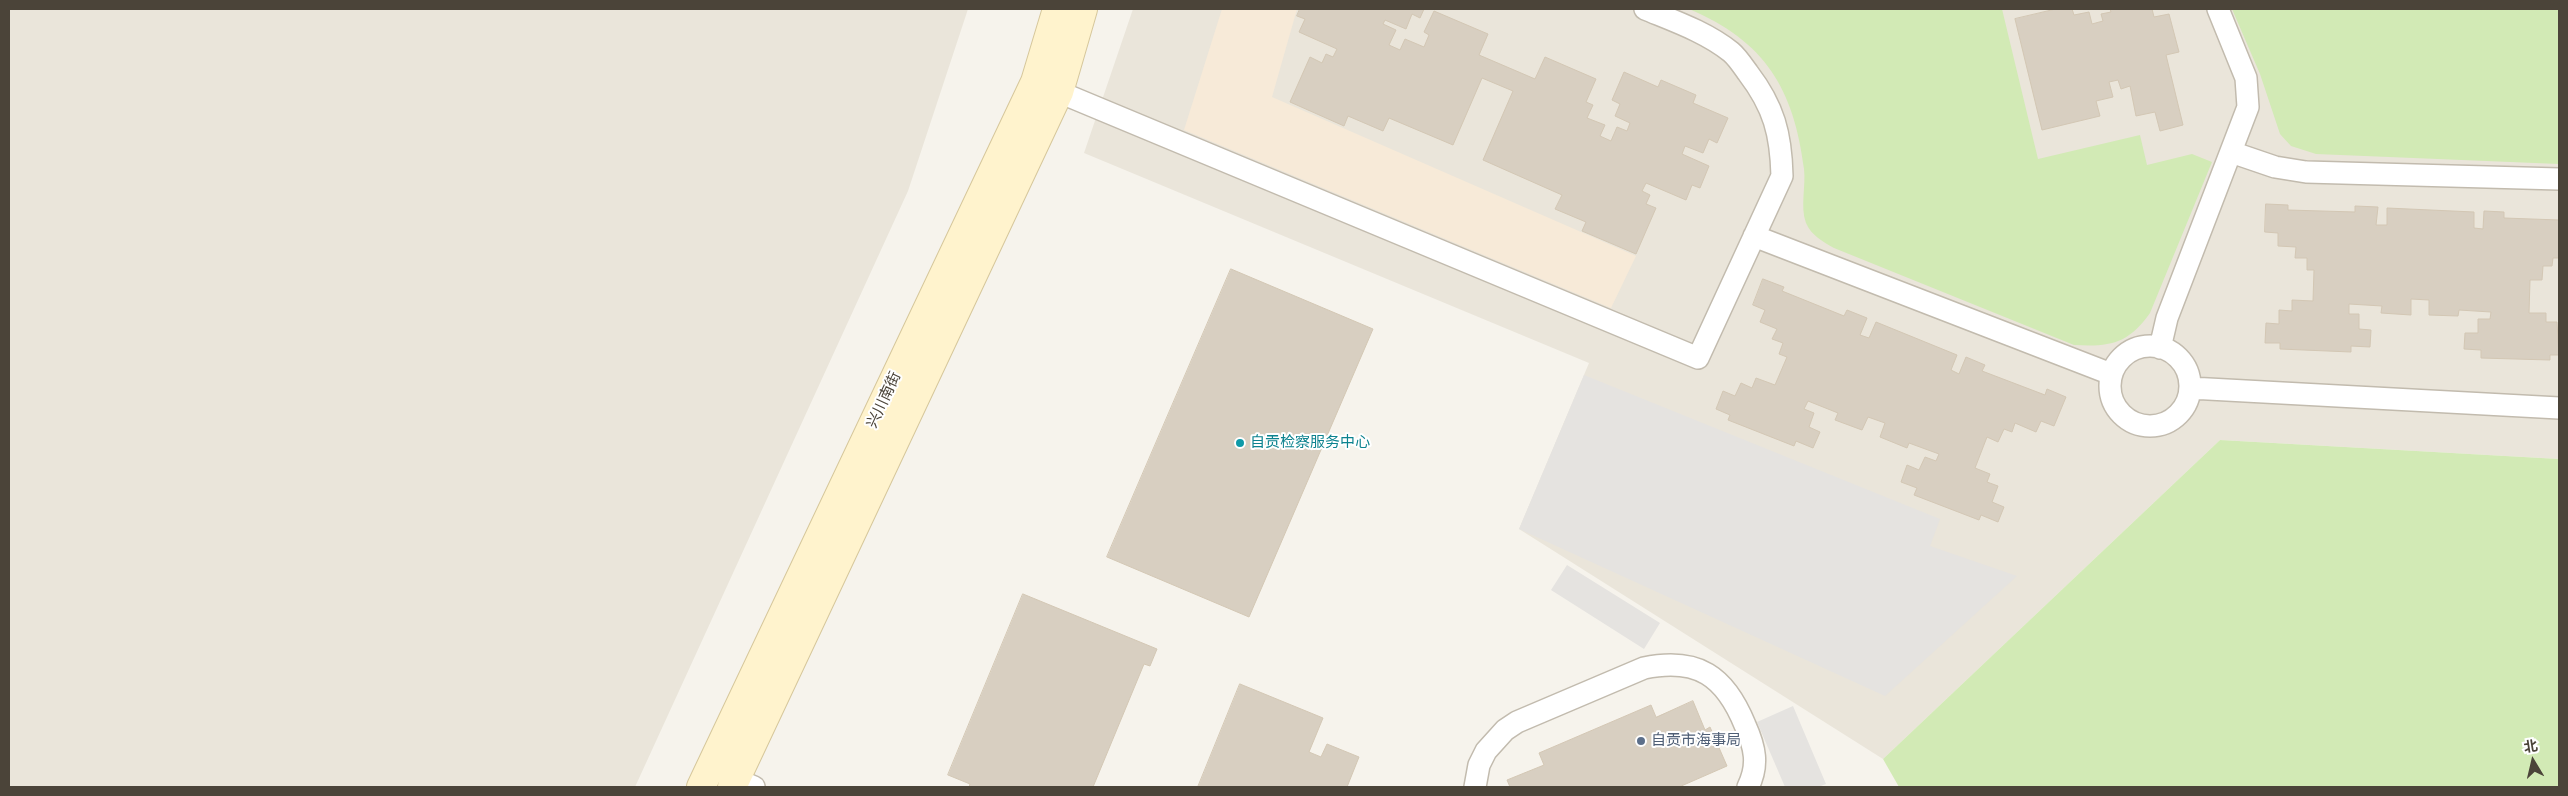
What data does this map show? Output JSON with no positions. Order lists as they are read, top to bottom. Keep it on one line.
{"streets":{"street":["兴川南街"]},"places":["自贡检察服务中心","自贡市海事局"],"north":"top"}
